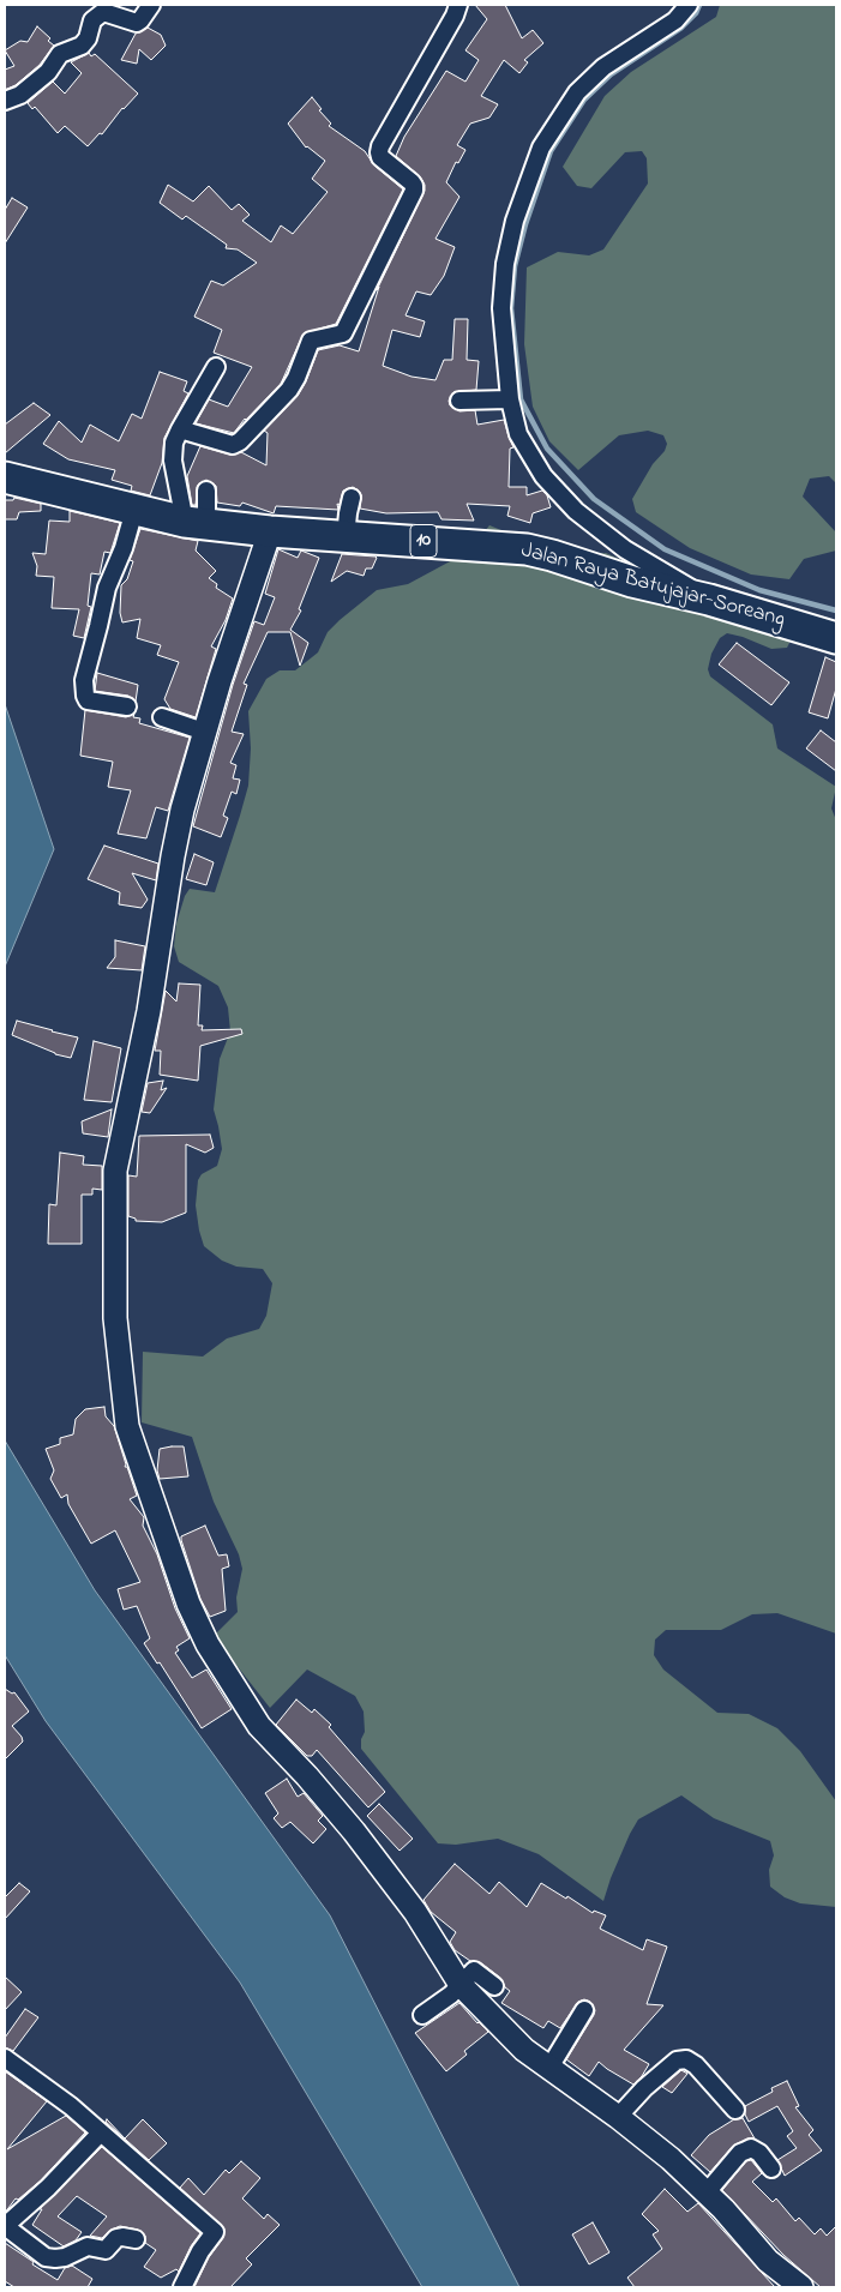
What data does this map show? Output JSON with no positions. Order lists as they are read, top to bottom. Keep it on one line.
{"streets":{"highway":["10","Jalan Raya Batujajar-Soreang"]}}
